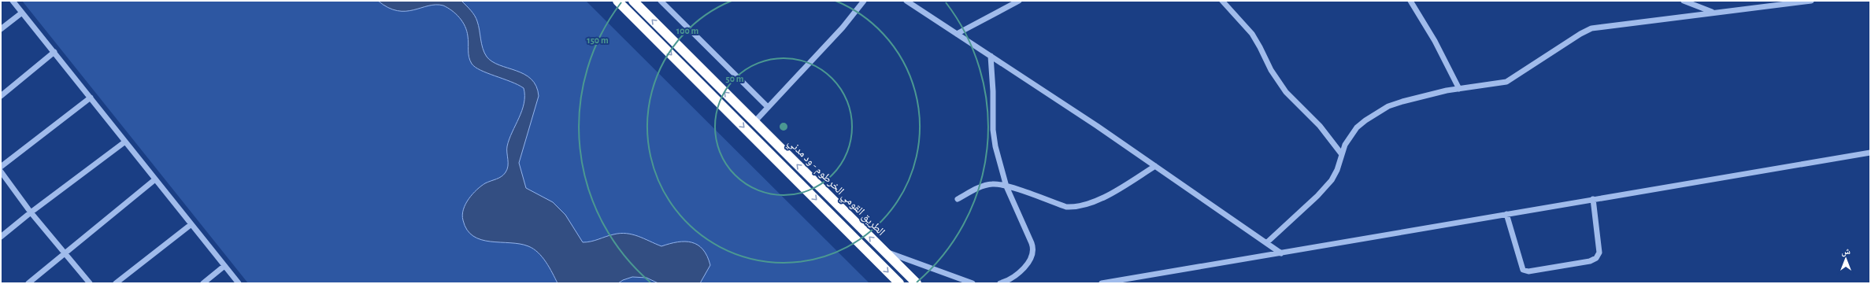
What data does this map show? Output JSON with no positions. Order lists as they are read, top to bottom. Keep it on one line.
{"streets":{"highway":["الطريق القومي الخرطوم - ود مدني"]},"north":"top","rings":["100 m","150 m","50 m"]}
